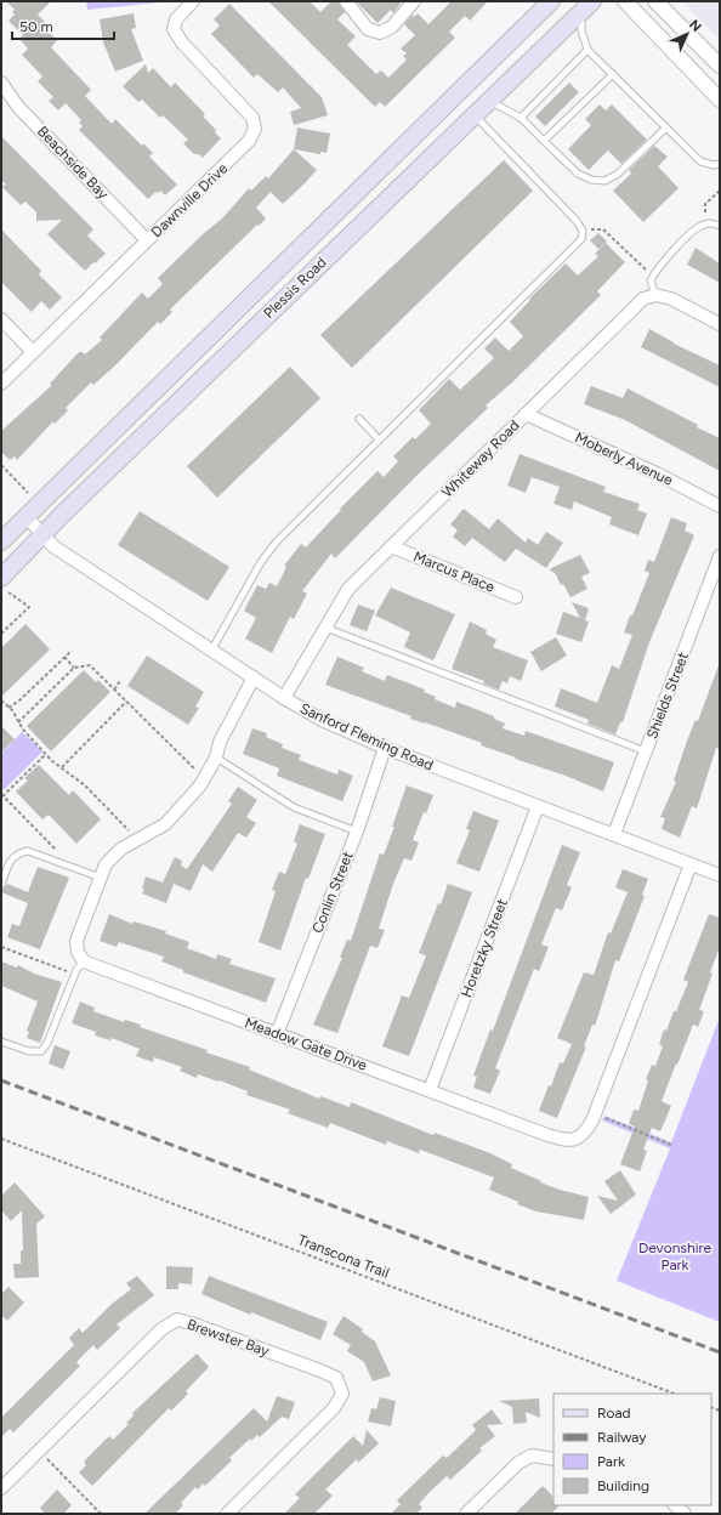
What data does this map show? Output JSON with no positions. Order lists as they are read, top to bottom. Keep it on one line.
{"streets":{"main road":["Plessis Road"],"street":["Beachside Bay","Dawnville Drive","Whiteway Road","Moberly Avenue","Marcus Place","Shields Street","Sanford Fleming Road","Conlin Street","Horetzky Street","Meadow Gate Drive","Brewster Bay"],"path":["Transcona Trail"]},"crossings":[["Beachside Bay","Dawnville Drive"],["Plessis Road","Sanford Fleming Road"],["Whiteway Road","Moberly Avenue"],["Whiteway Road","Marcus Place"],["Whiteway Road","Sanford Fleming Road"],["Shields Street","Sanford Fleming Road"],["Sanford Fleming Road","Conlin Street"],["Sanford Fleming Road","Horetzky Street"],["Sanford Fleming Road","Meadow Gate Drive"],["Conlin Street","Meadow Gate Drive"],["Horetzky Street","Meadow Gate Drive"]],"parks":["Devonshire Park"],"legend":["Road","Railway","Park","Building"],"scale_bar":"50 m","north":"top right"}
